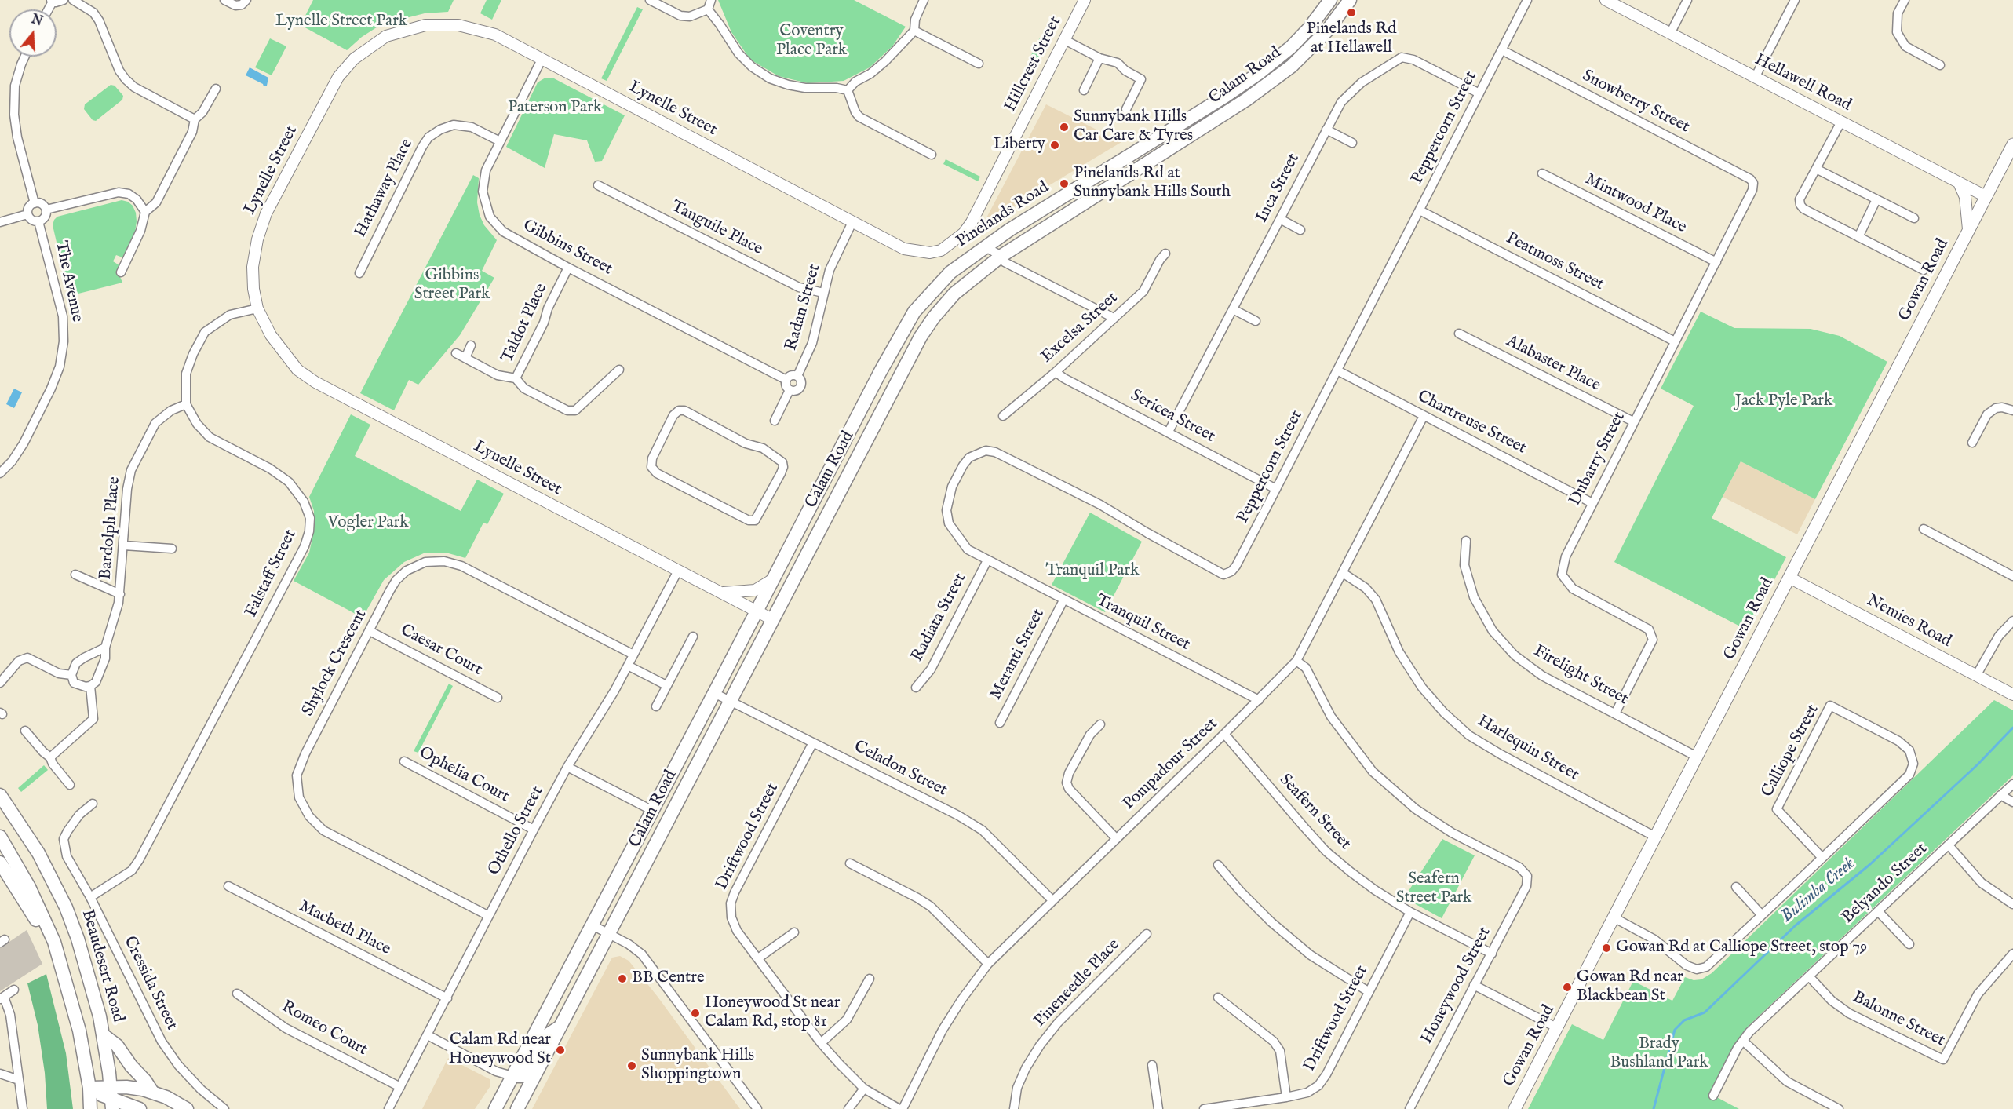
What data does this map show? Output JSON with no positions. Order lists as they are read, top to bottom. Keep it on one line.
{"streets":{"main road":["Calam Road","Pinelands Road","Gowan Road","Beaudesert Road"],"street":["Hillcrest Street","Hellawell Road","Snowberry Street","Lynelle Street","Peppercorn Street","Hathaway Place","Inca Street","Mintwood Place","Tanguile Place","Gibbins Street","Peatmoss Street","The Avenue","Radan Street","Taldot Place","Excelsa Street","Alabaster Place","Sericea Street","Chartreuse Street","Dubarry Street","Bardolph Place","Falstaff Street","Radiata Street","Nemies Road","Tranquil Street","Caesar Court","Meranti Street","Shylock Crescent","Firelight Street","Harlequin Street","Calliope Street","Pompadour Street","Celadon Street","Ophelia Court","Seafern Street","Othello Street","Driftwood Street","Belyando Street","Macbeth Place","Cressida Street","Pineneedle Place","Honeywood Street","Balonne Street","Romeo Court"]},"crossings":[["Hillcrest Street","Lynelle Street"],["Hillcrest Street","Radan Street"],["Calam Road","Lynelle Street"],["Calam Road","Pinelands Road"],["Calam Road","Celadon Street"],["Hellawell Road","Gowan Road"],["Snowberry Street","Peppercorn Street"],["Snowberry Street","Dubarry Street"],["Lynelle Street","Gibbins Street"],["Lynelle Street","Radan Street"],["Lynelle Street","Falstaff Street"],["Lynelle Street","Othello Street"],["Peppercorn Street","Inca Street"],["Peppercorn Street","Peatmoss Street"],["Peppercorn Street","Sericea Street"],["Peppercorn Street","Chartreuse Street"],["Peppercorn Street","Radiata Street"],["Peppercorn Street","Tranquil Street"],["Hathaway Place","Gibbins Street"],["Inca Street","Sericea Street"],["Mintwood Place","Dubarry Street"],["Tanguile Place","Radan Street"],["Gibbins Street","Radan Street"],["Gibbins Street","Taldot Place"],["Peatmoss Street","Dubarry Street"],["Gowan Road","Nemies Road"],["Gowan Road","Firelight Street"],["Gowan Road","Harlequin Street"],["Gowan Road","Calliope Street"],["Excelsa Street","Sericea Street"],["Alabaster Place","Dubarry Street"],["Chartreuse Street","Dubarry Street"],["Chartreuse Street","Pompadour Street"],["Dubarry Street","Firelight Street"],["Bardolph Place","Falstaff Street"],["Falstaff Street","Cressida Street"],["Radiata Street","Tranquil Street"],["Tranquil Street","Meranti Street"],["Tranquil Street","Pompadour Street"],["Caesar Court","Shylock Crescent"],["Shylock Crescent","Othello Street"],["Harlequin Street","Pompadour Street"],["Pompadour Street","Celadon Street"],["Pompadour Street","Seafern Street"],["Pompadour Street","Driftwood Street"],["Pompadour Street","Honeywood Street"],["Celadon Street","Driftwood Street"],["Ophelia Court","Othello Street"],["Seafern Street","Driftwood Street"],["Seafern Street","Honeywood Street"],["Othello Street","Macbeth Place"],["Othello Street","Romeo Court"],["Belyando Street","Balonne Street"]],"water":["Bulimba Creek"],"parks":["Lynelle Street Park","Coventry Place Park","Paterson Park","Gibbins Street Park","Jack Pyle Park","Vogler Park","Tranquil Park","Seafern Street Park","Brady Bushland Park"],"places":["Pinelands Rd at Hellawell","Sunnybank Hills Car Care & Tyres","Liberty","Pinelands Rd at Sunnybank Hills South","Gowan Rd at Calliope Street, stop 79","BB Centre","Gowan Rd near Blackbean St","Honeywood St near Calam Rd, stop 81","Calam Rd near Honeywood St","Sunnybank Hills Shoppingtown"],"north":"top"}
